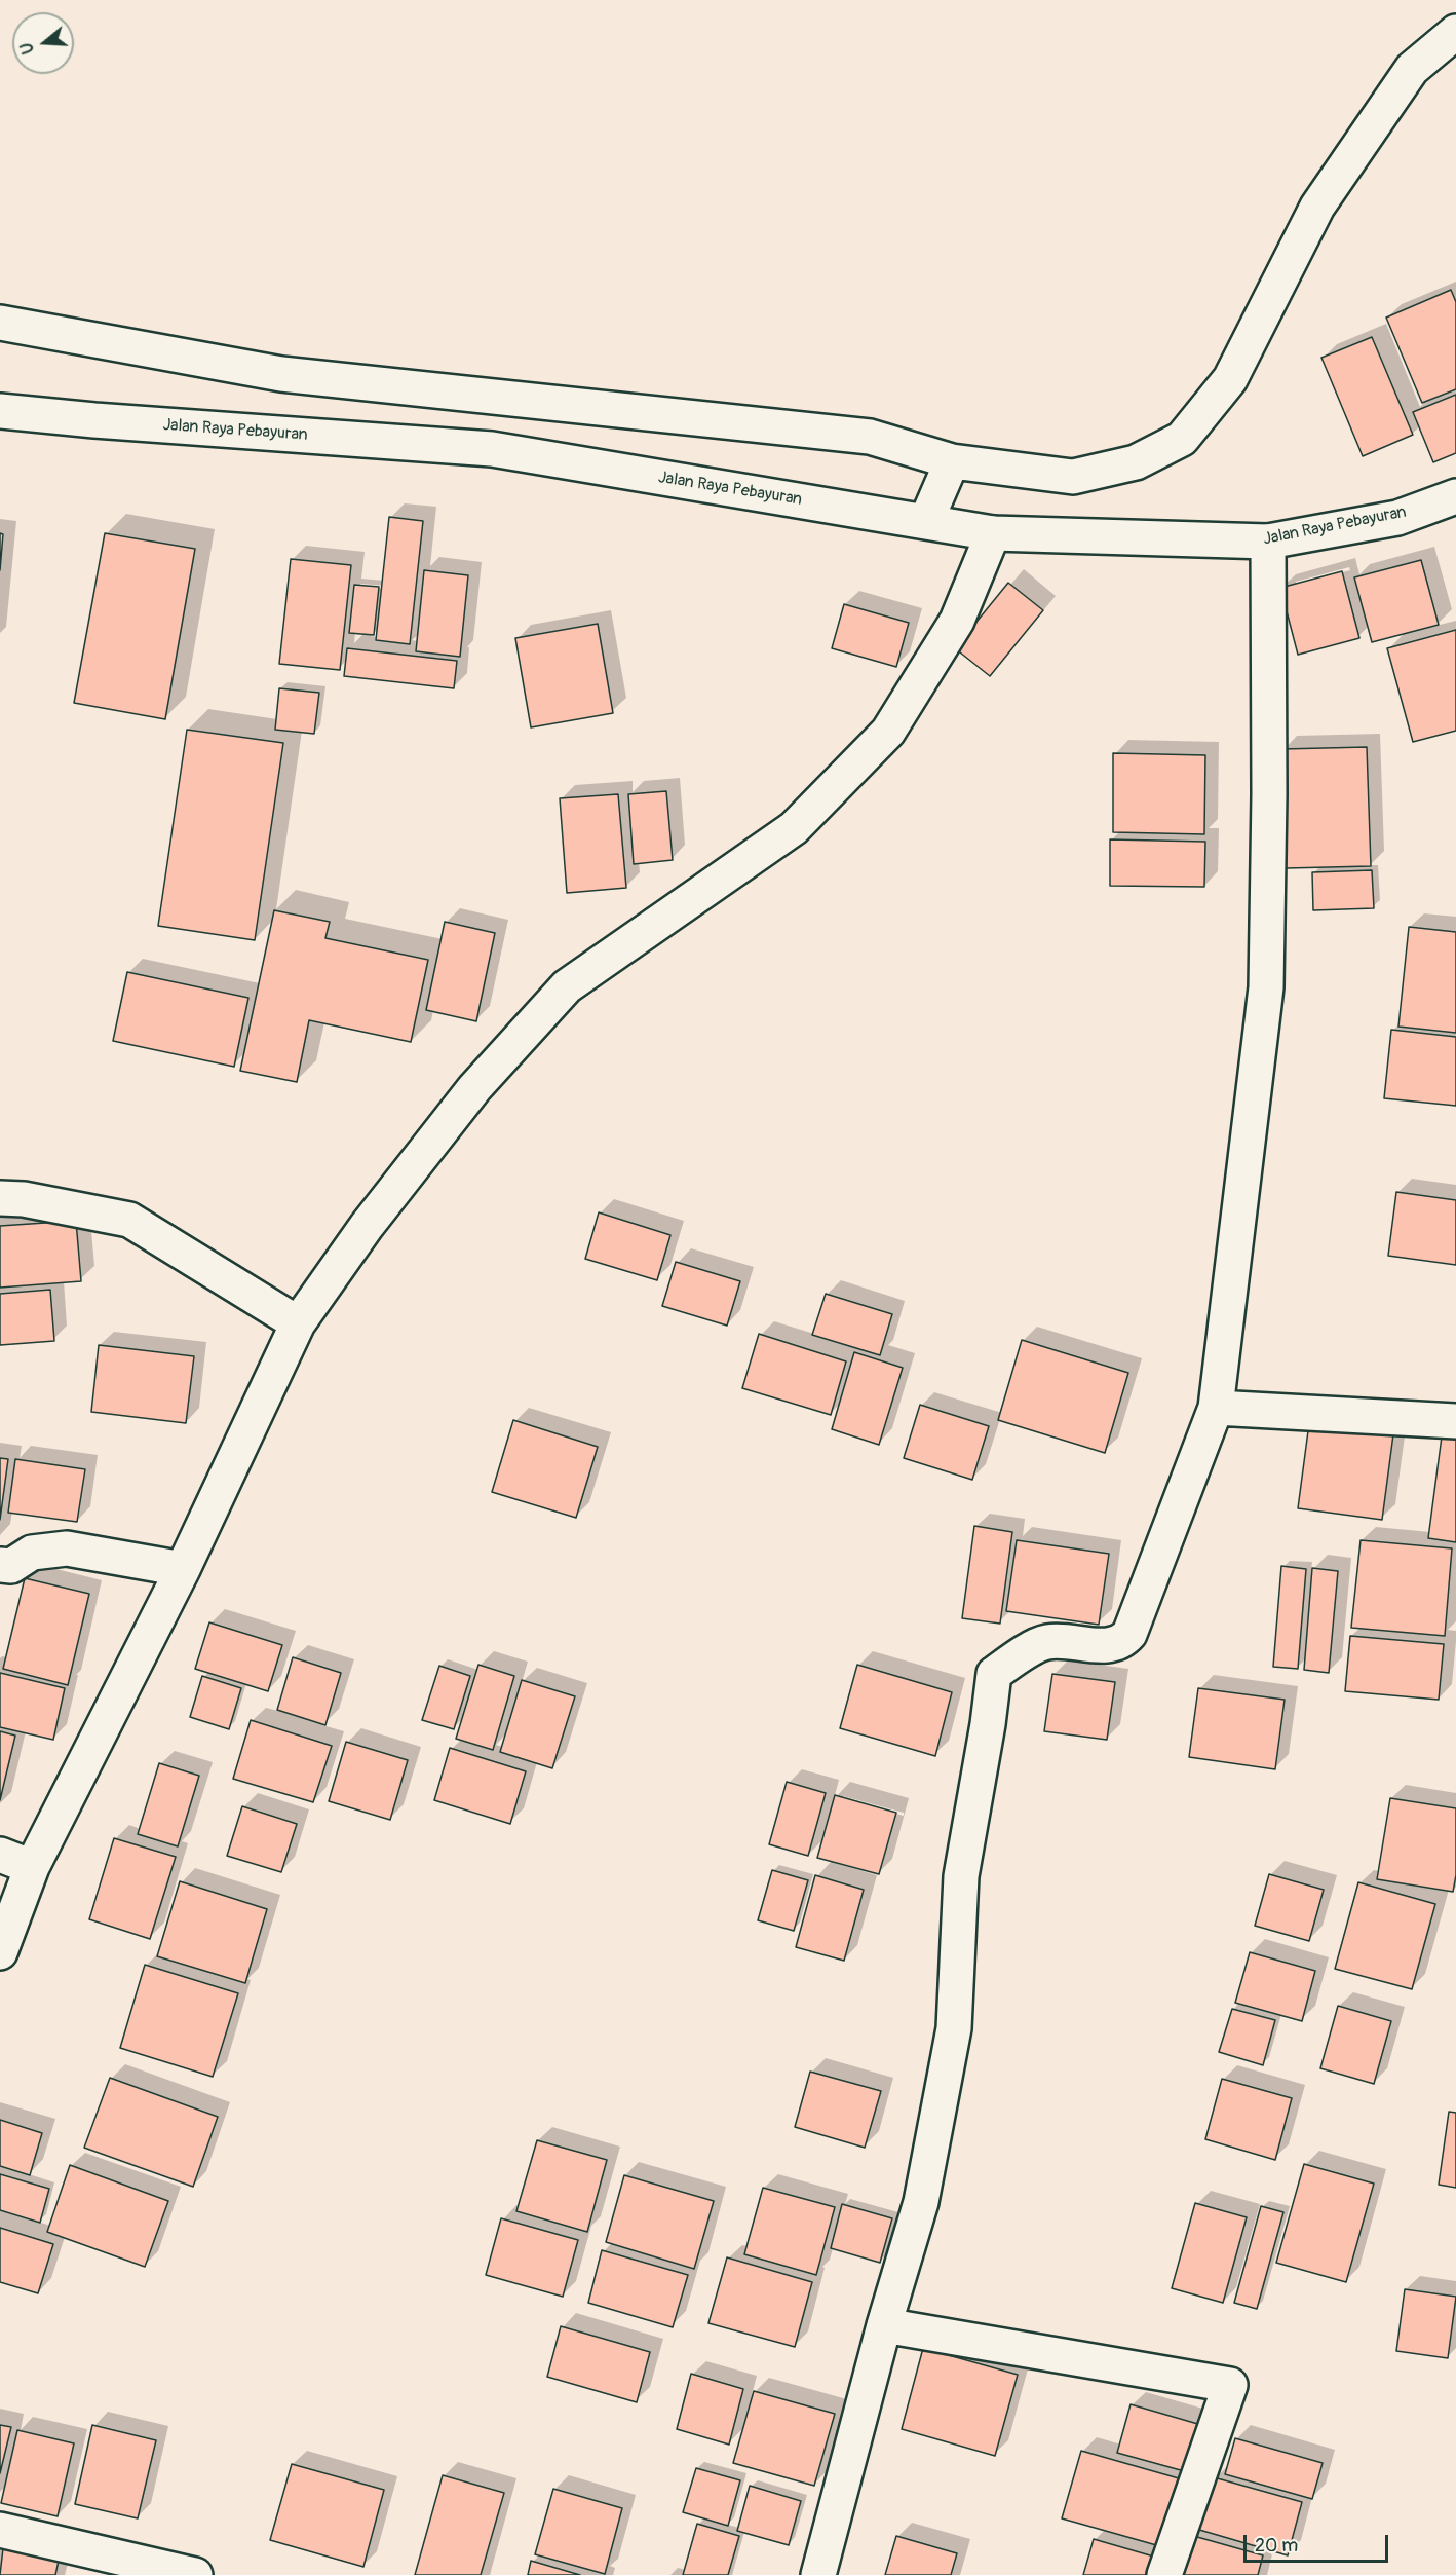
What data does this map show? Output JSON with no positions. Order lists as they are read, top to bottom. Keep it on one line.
{"streets":{"street":["Jalan Raya Pebayuran"]},"scale_bar":"20 m","north":"left"}
